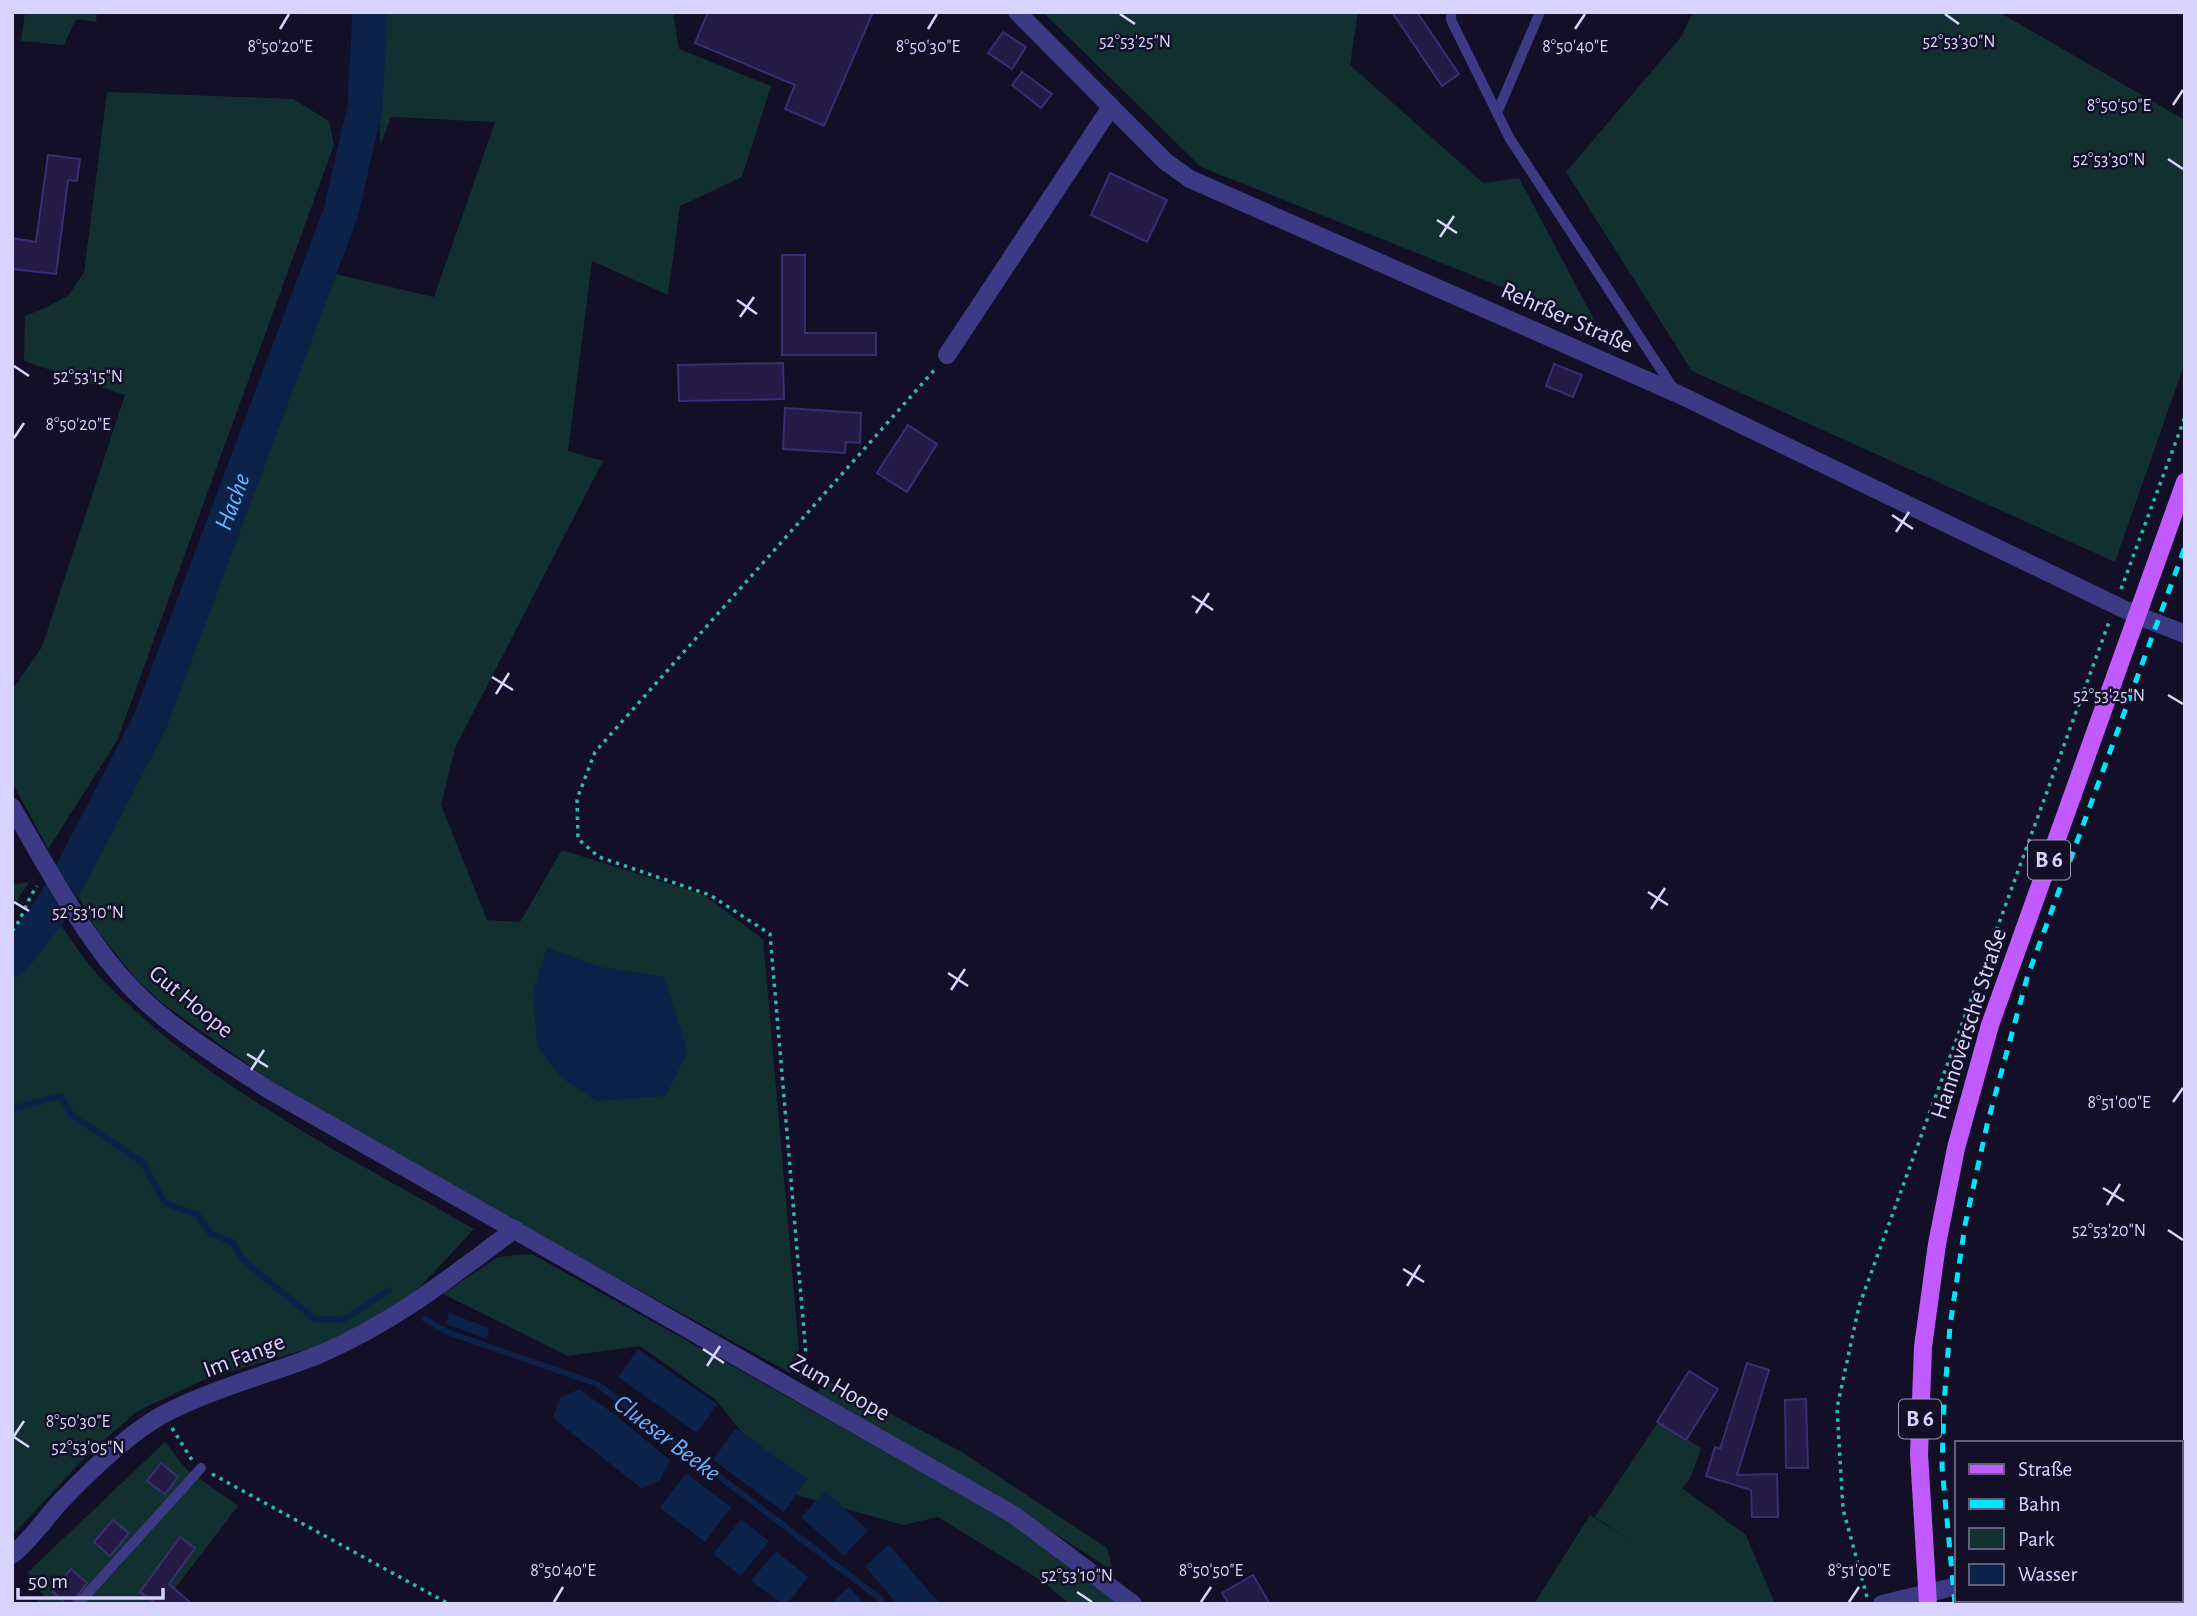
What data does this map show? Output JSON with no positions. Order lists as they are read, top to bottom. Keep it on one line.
{"streets":{"main road":["B 6","Hannoversche Straße"],"street":["Rehrßer Straße","Gut Hoope","Im Fange","Zum Hoope"]},"crossings":[["Rehrßer Straße","Hannoversche Straße"],["Gut Hoope","Im Fange"],["Gut Hoope","Zum Hoope"],["Im Fange","Zum Hoope"]],"water":["Hache","Clueser Beeke"],"legend":["Straße","Bahn","Park","Wasser"],"scale_bar":"50 m","coordinates":["52°53'30\"N","52°53'25\"N","8°50'20\"E","8°50'40\"E","8°50'30\"E","8°50'50\"E","52°53'15\"N","52°53'10\"N","8°51'00\"E","52°53'20\"N","52°53'05\"N"]}
